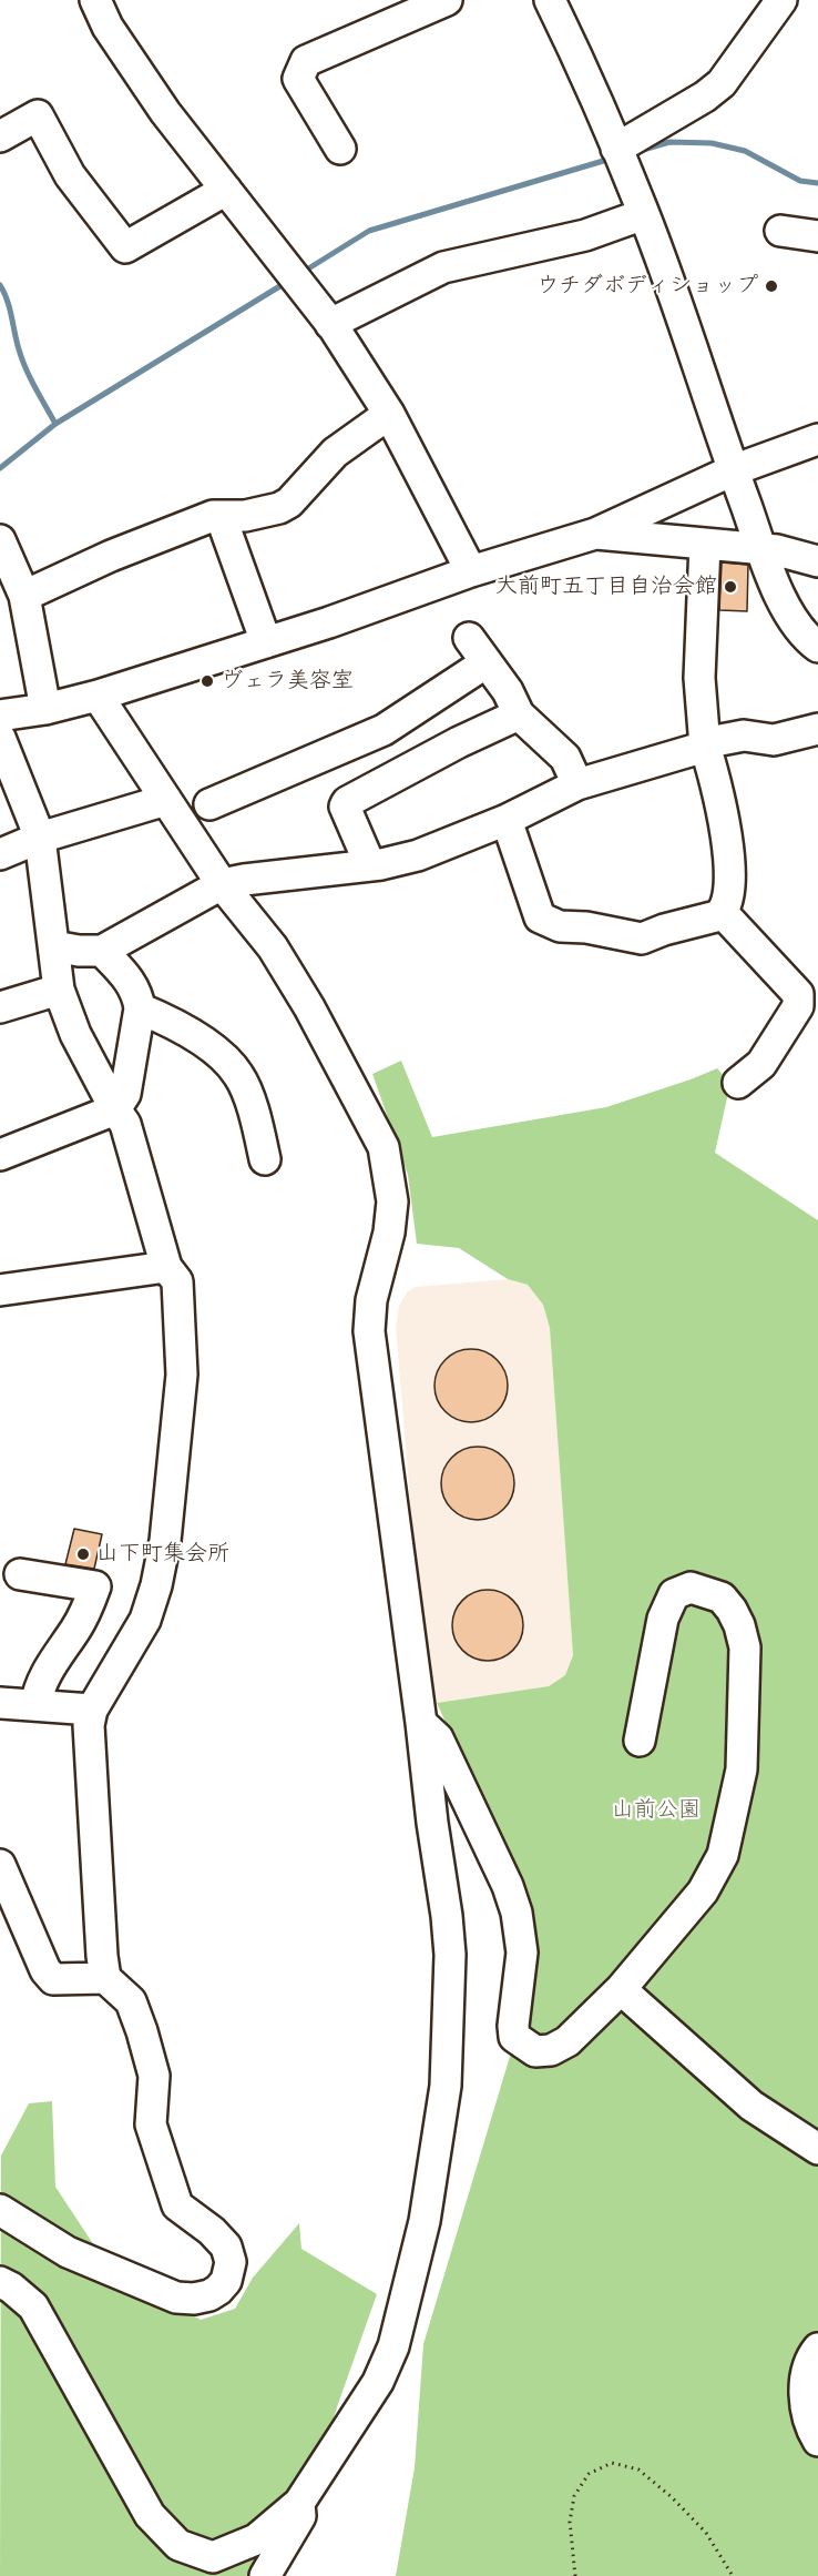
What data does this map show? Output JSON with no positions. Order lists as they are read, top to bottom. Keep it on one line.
{"parks":["山前公園"],"places":["ウチダボディショップ","大前町五丁目自治会館","ヴェラ美容室","山下町集会所"]}
